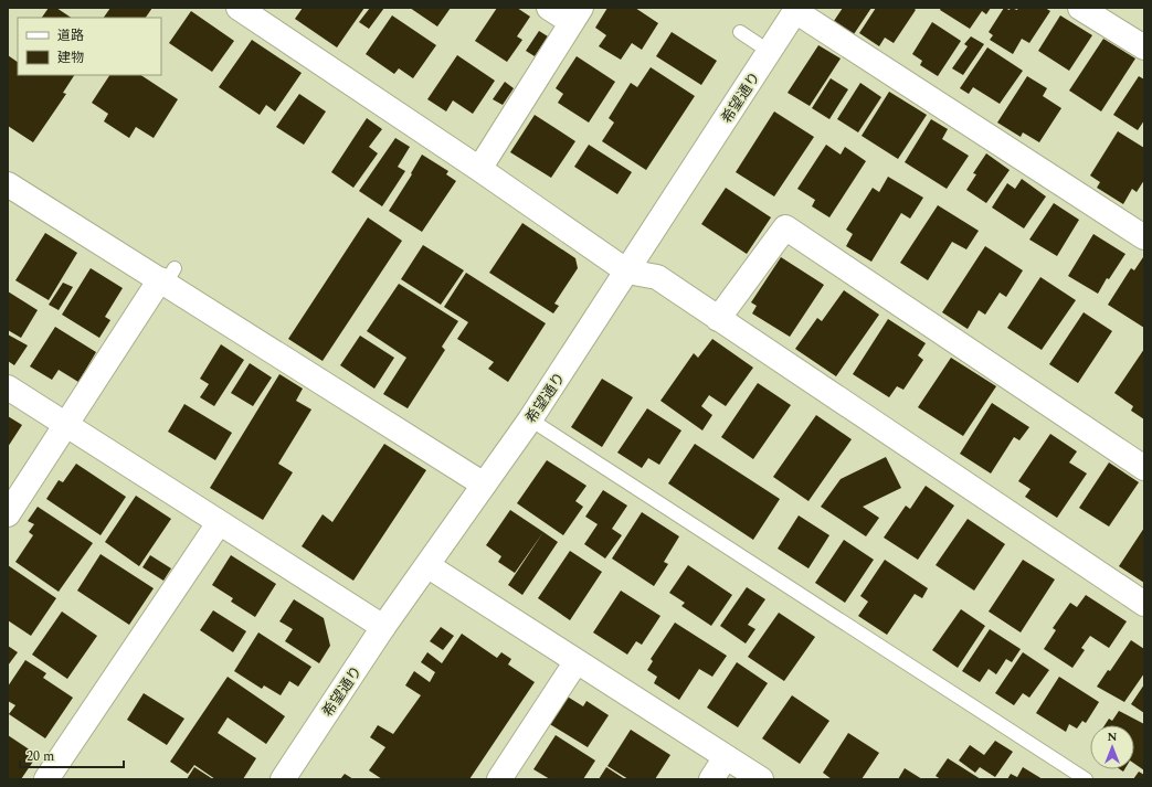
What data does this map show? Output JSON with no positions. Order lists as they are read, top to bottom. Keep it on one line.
{"streets":{"street":["希望通り"]},"legend":["道路","建物"],"scale_bar":"20 m","north":"top"}
